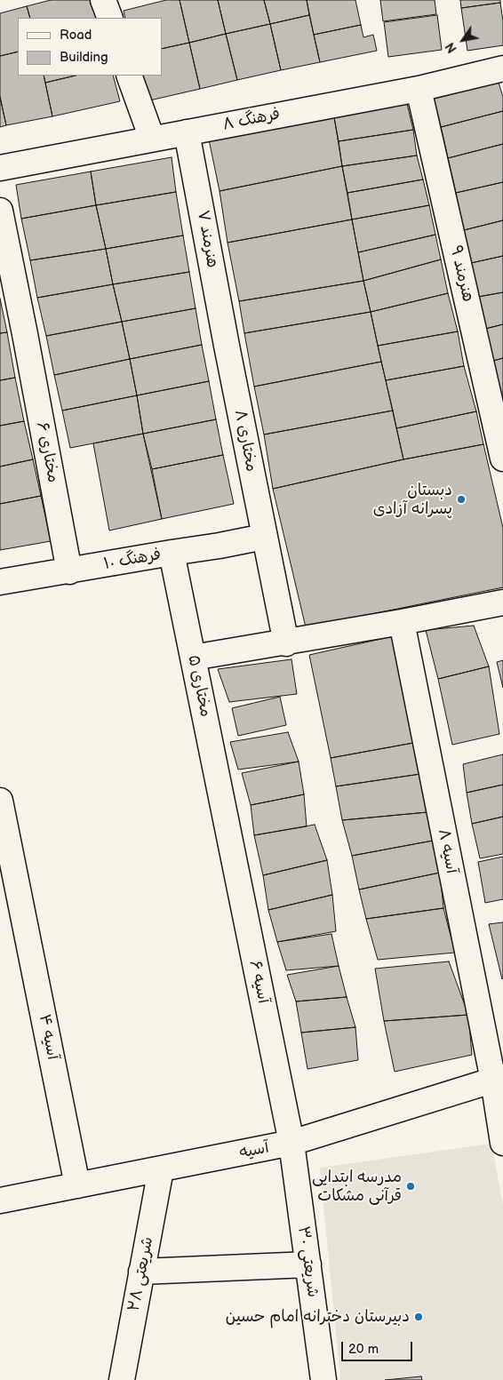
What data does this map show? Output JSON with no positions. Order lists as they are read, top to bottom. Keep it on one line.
{"streets":{"street":["فرهنگ ۸","هنرمند ۷","هنرمند ۹","مختاری ۸","مختاری ۶","فرهنگ ۱۰","مختاری ۵","آسیه ۸","آسیه ۶","آسیه ۴","آسیه","شریعتی ۳۰","شریعتی ۲۸"]},"crossings":[["فرهنگ ۸","هنرمند ۷"],["فرهنگ ۸","هنرمند ۹"],["هنرمند ۷","مختاری ۸"],["مختاری ۸","فرهنگ ۱۰"],["مختاری ۶","فرهنگ ۱۰"],["فرهنگ ۱۰","مختاری ۵"],["مختاری ۵","آسیه ۶"],["آسیه ۸","آسیه"],["آسیه ۶","آسیه"],["آسیه ۶","شریعتی ۳۰"],["آسیه ۴","آسیه"],["آسیه","شریعتی ۳۰"],["آسیه","شریعتی ۲۸"]],"places":["دبستان پسرانه آزادی","مدرسه ابتدایی قرآنی مشکات","دبیرستان دخترانه امام حسین"],"legend":["Road","Building"],"scale_bar":"20 m","north":"bottom left"}
